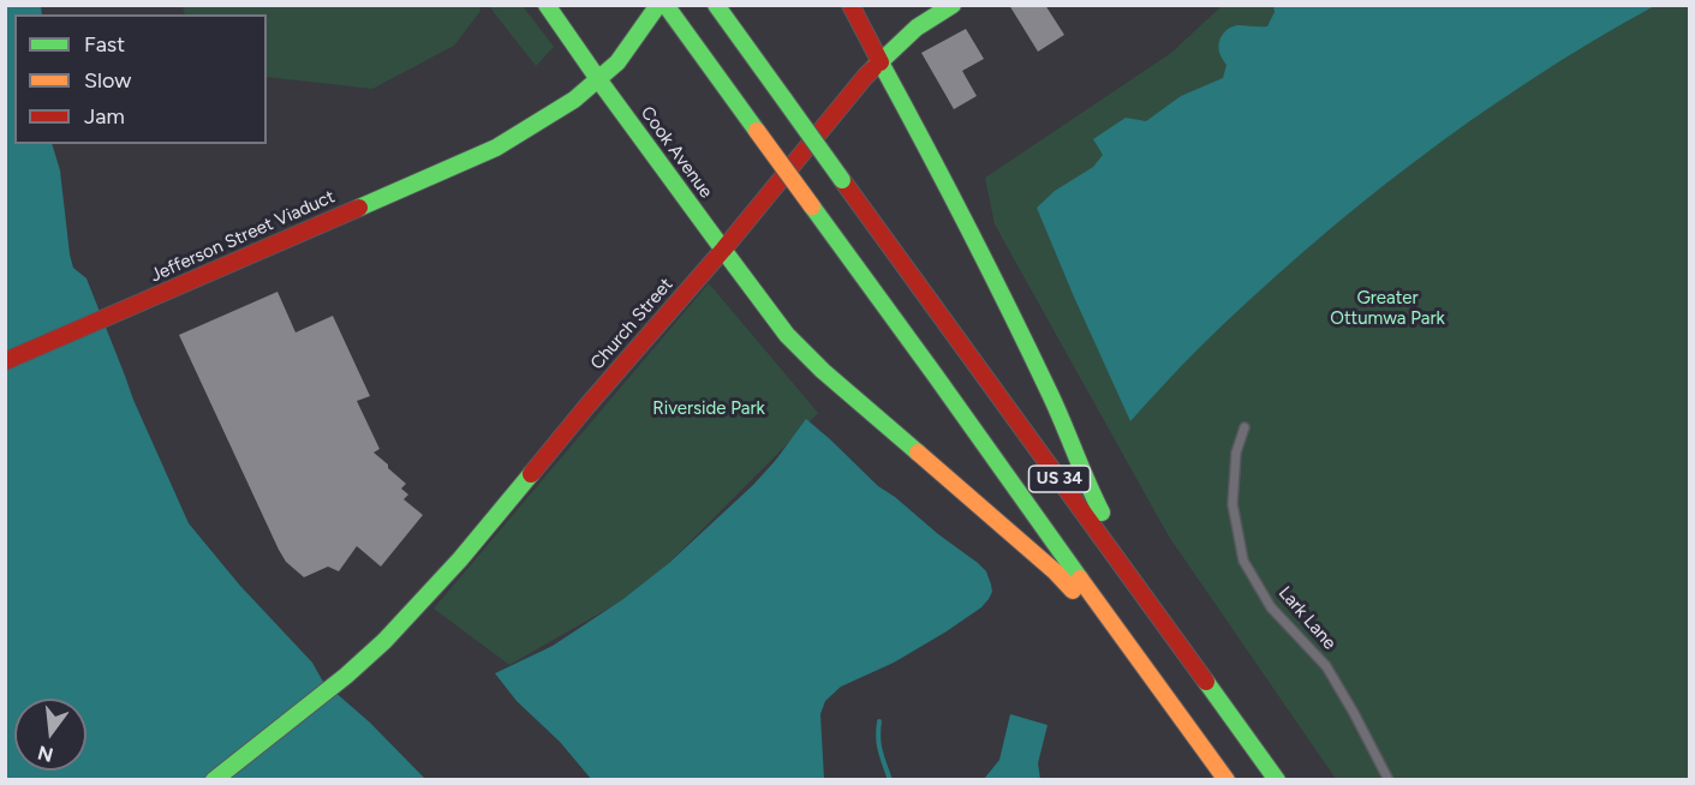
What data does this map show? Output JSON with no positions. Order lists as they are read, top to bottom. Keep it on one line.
{"streets":{"main road":["Cook Avenue","Jefferson Street Viaduct","Church Street","US 34"],"lane":["Lark Lane"]},"crossings":[["Cook Avenue","Jefferson Street Viaduct"],["Cook Avenue","Church Street"],["Cook Avenue","US 34"]],"parks":["Greater Ottumwa Park","Riverside Park"],"legend":["Fast","Slow","Jam"],"north":"bottom"}
